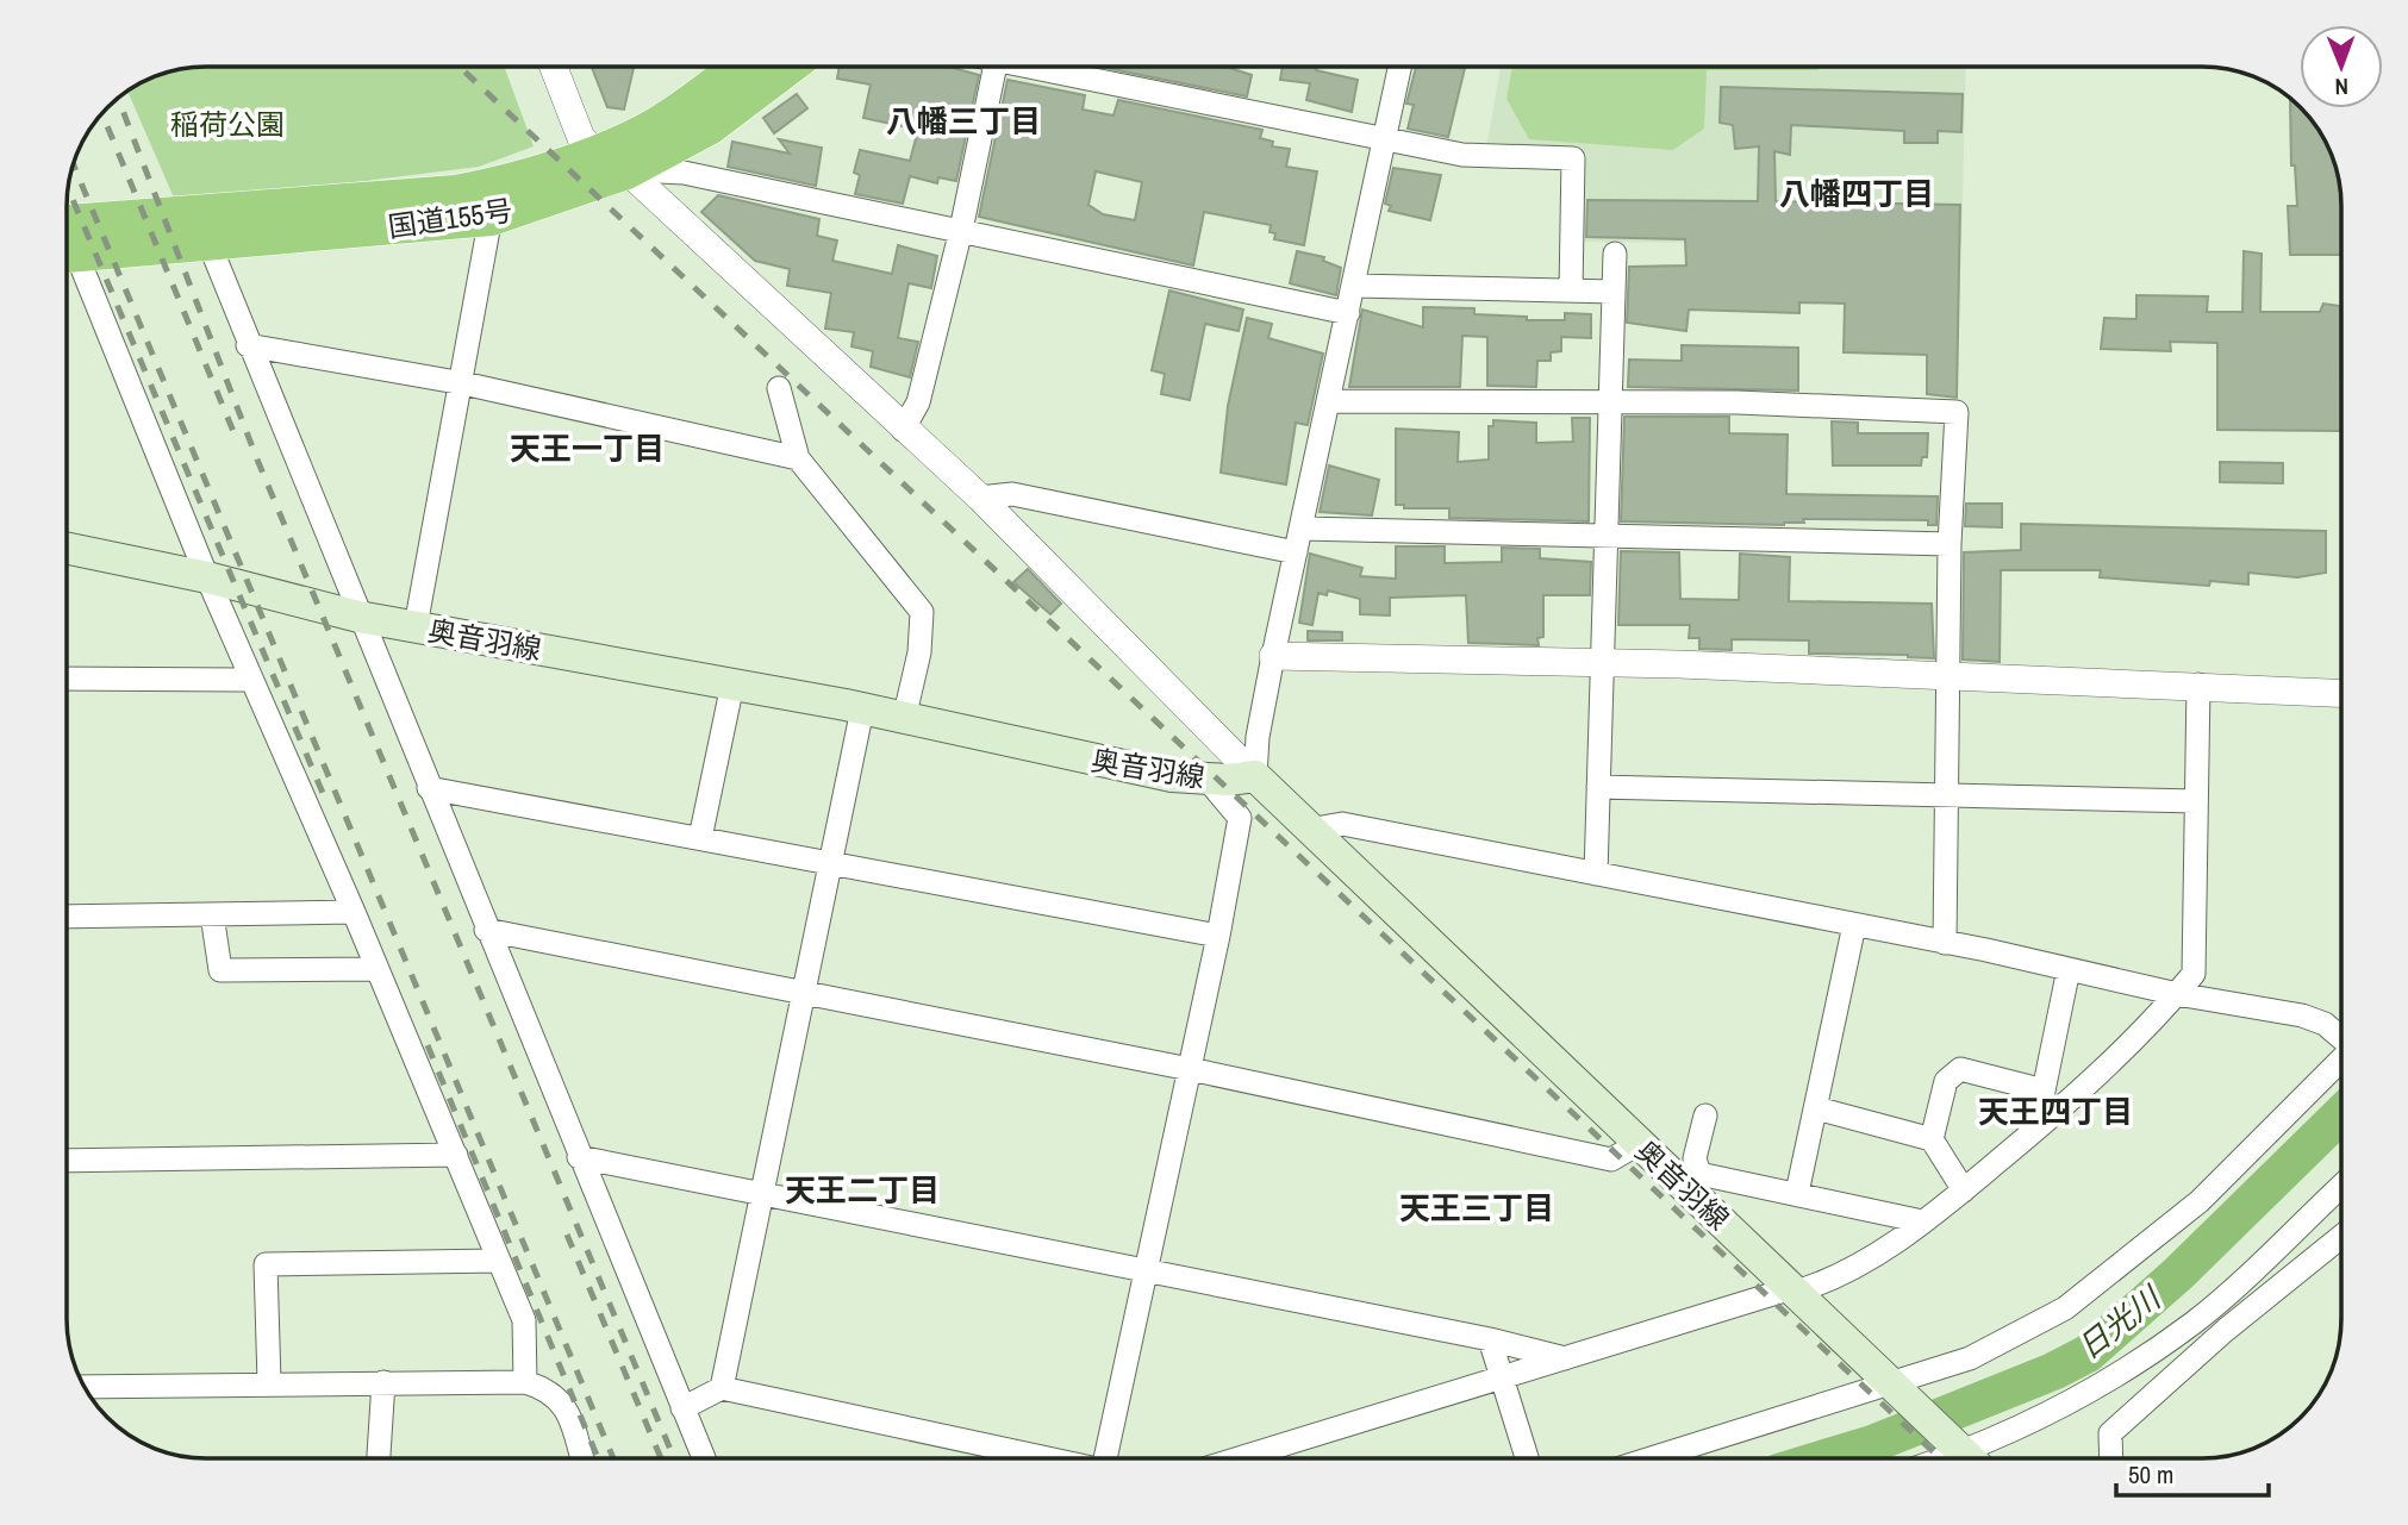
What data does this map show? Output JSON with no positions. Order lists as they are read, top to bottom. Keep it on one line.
{"streets":{"highway":["国道155号"],"main road":["奥音羽線"]},"districts":["八幡三丁目","八幡四丁目","天王一丁目","天王四丁目","天王二丁目","天王三丁目"],"water":["日光川"],"parks":["稲荷公園"],"scale_bar":"50 m","north":"bottom"}
